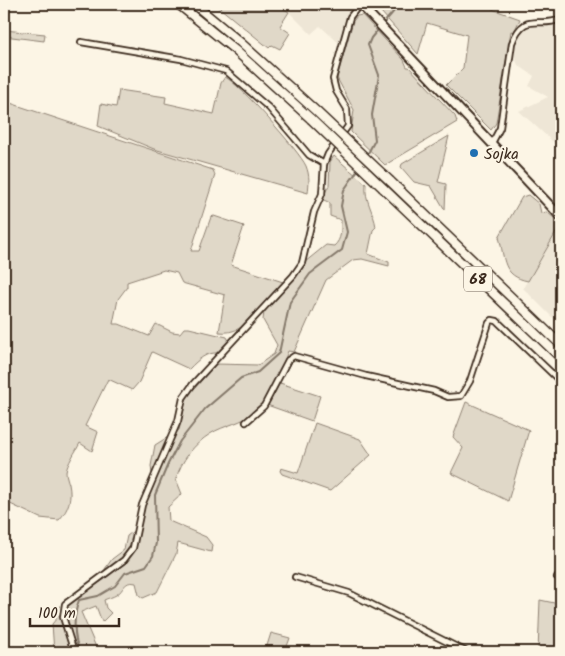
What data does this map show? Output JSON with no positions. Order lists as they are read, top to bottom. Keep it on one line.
{"streets":{"highway":["68"]},"places":["Sojka"],"scale_bar":"100 m"}
